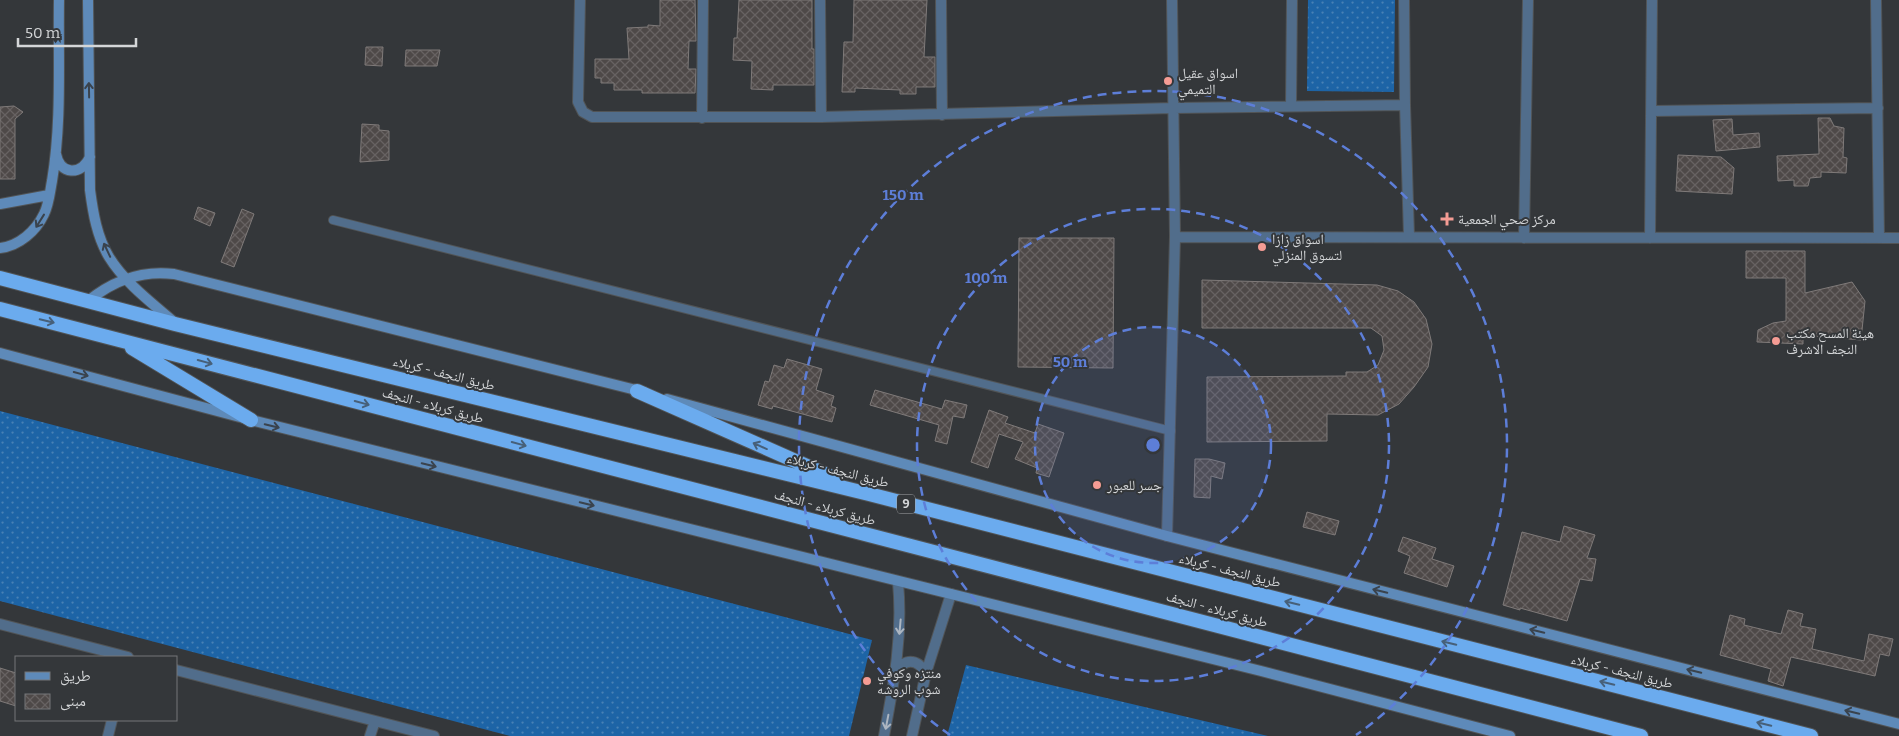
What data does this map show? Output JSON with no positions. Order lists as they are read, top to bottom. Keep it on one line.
{"streets":{"highway":["طريق النجف - کربلاء","طريق کربلاء - النجف","9"]},"one_way":["طريق النجف - کربلاء","طريق کربلاء - النجف"],"places":{"other":["اسواق عقيل التميمي","اسواق زازا لتسوق المنزلي","هيئة المسح مكتب النجف الاشرف","جسر للعبور","منتزه وكوفي شوب الروشه"],"health":["مركز صحي الجمعية"]},"legend":["طريق","مبنى"],"scale_bar":"50 m","rings":["150 m","100 m","50 m"]}
